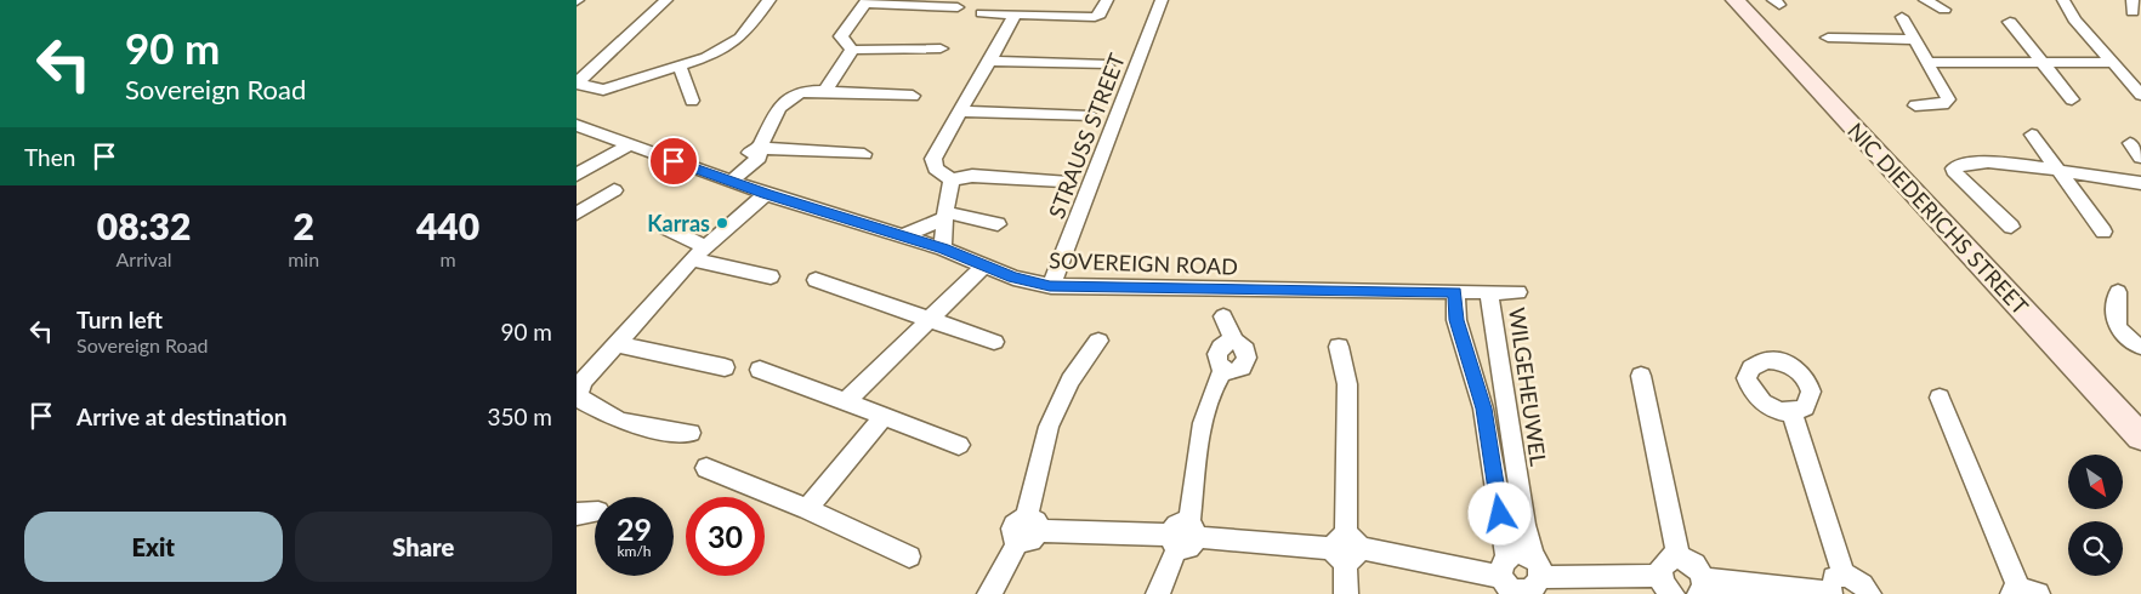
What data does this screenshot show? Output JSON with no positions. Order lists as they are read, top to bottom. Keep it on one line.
{"streets":{"street":["STRAUSS STREET","NIC DIEDERICHS STREET","SOVEREIGN ROAD","WILGEHEUWEL"]},"crossings":[["STRAUSS STREET","SOVEREIGN ROAD"],["SOVEREIGN ROAD","WILGEHEUWEL"]],"places":["Karras"],"north":"bottom right","page":{"turn":["90 m","Sovereign Road"],"then":"Then","eta":["08:32","Arrival","2","min","440","m"],"list":[{"name":"Turn left","note":"Sovereign Road","value":"90 m"},{"name":"Arrive at destination","value":"350 m"}],"speed":"29 km/h","limit":"30","buttons":["Exit","Share"]}}
